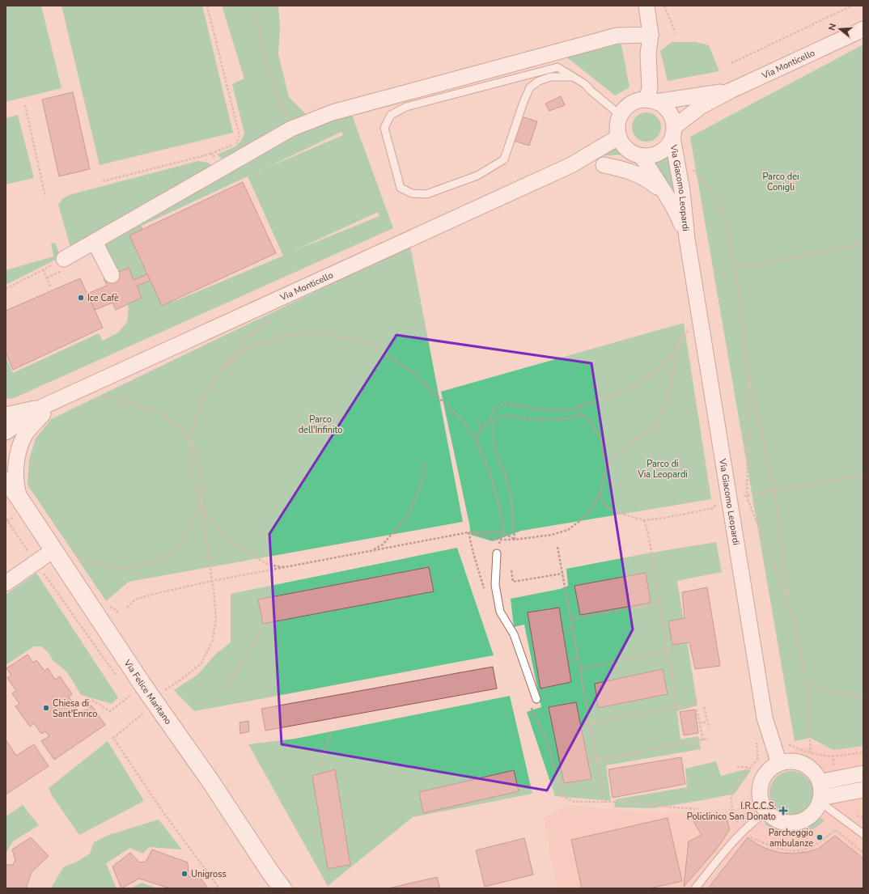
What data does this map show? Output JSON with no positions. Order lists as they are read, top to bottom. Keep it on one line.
{"streets":{"street":["Via Monticello","Via Giacomo Leopardi","Via Felice Maritano"]},"crossings":[["Via Monticello","Via Giacomo Leopardi"]],"parks":["Parco dei Conigli","Parco dell'Infinito","Parco di Via Leopardi"],"places":{"other":["Ice Cafè","Chiesa di Sant'Enrico","Parcheggio ambulanze","Unigross"],"health":["I.R.C.C.S. Policlinico San Donato"]},"north":"left"}
